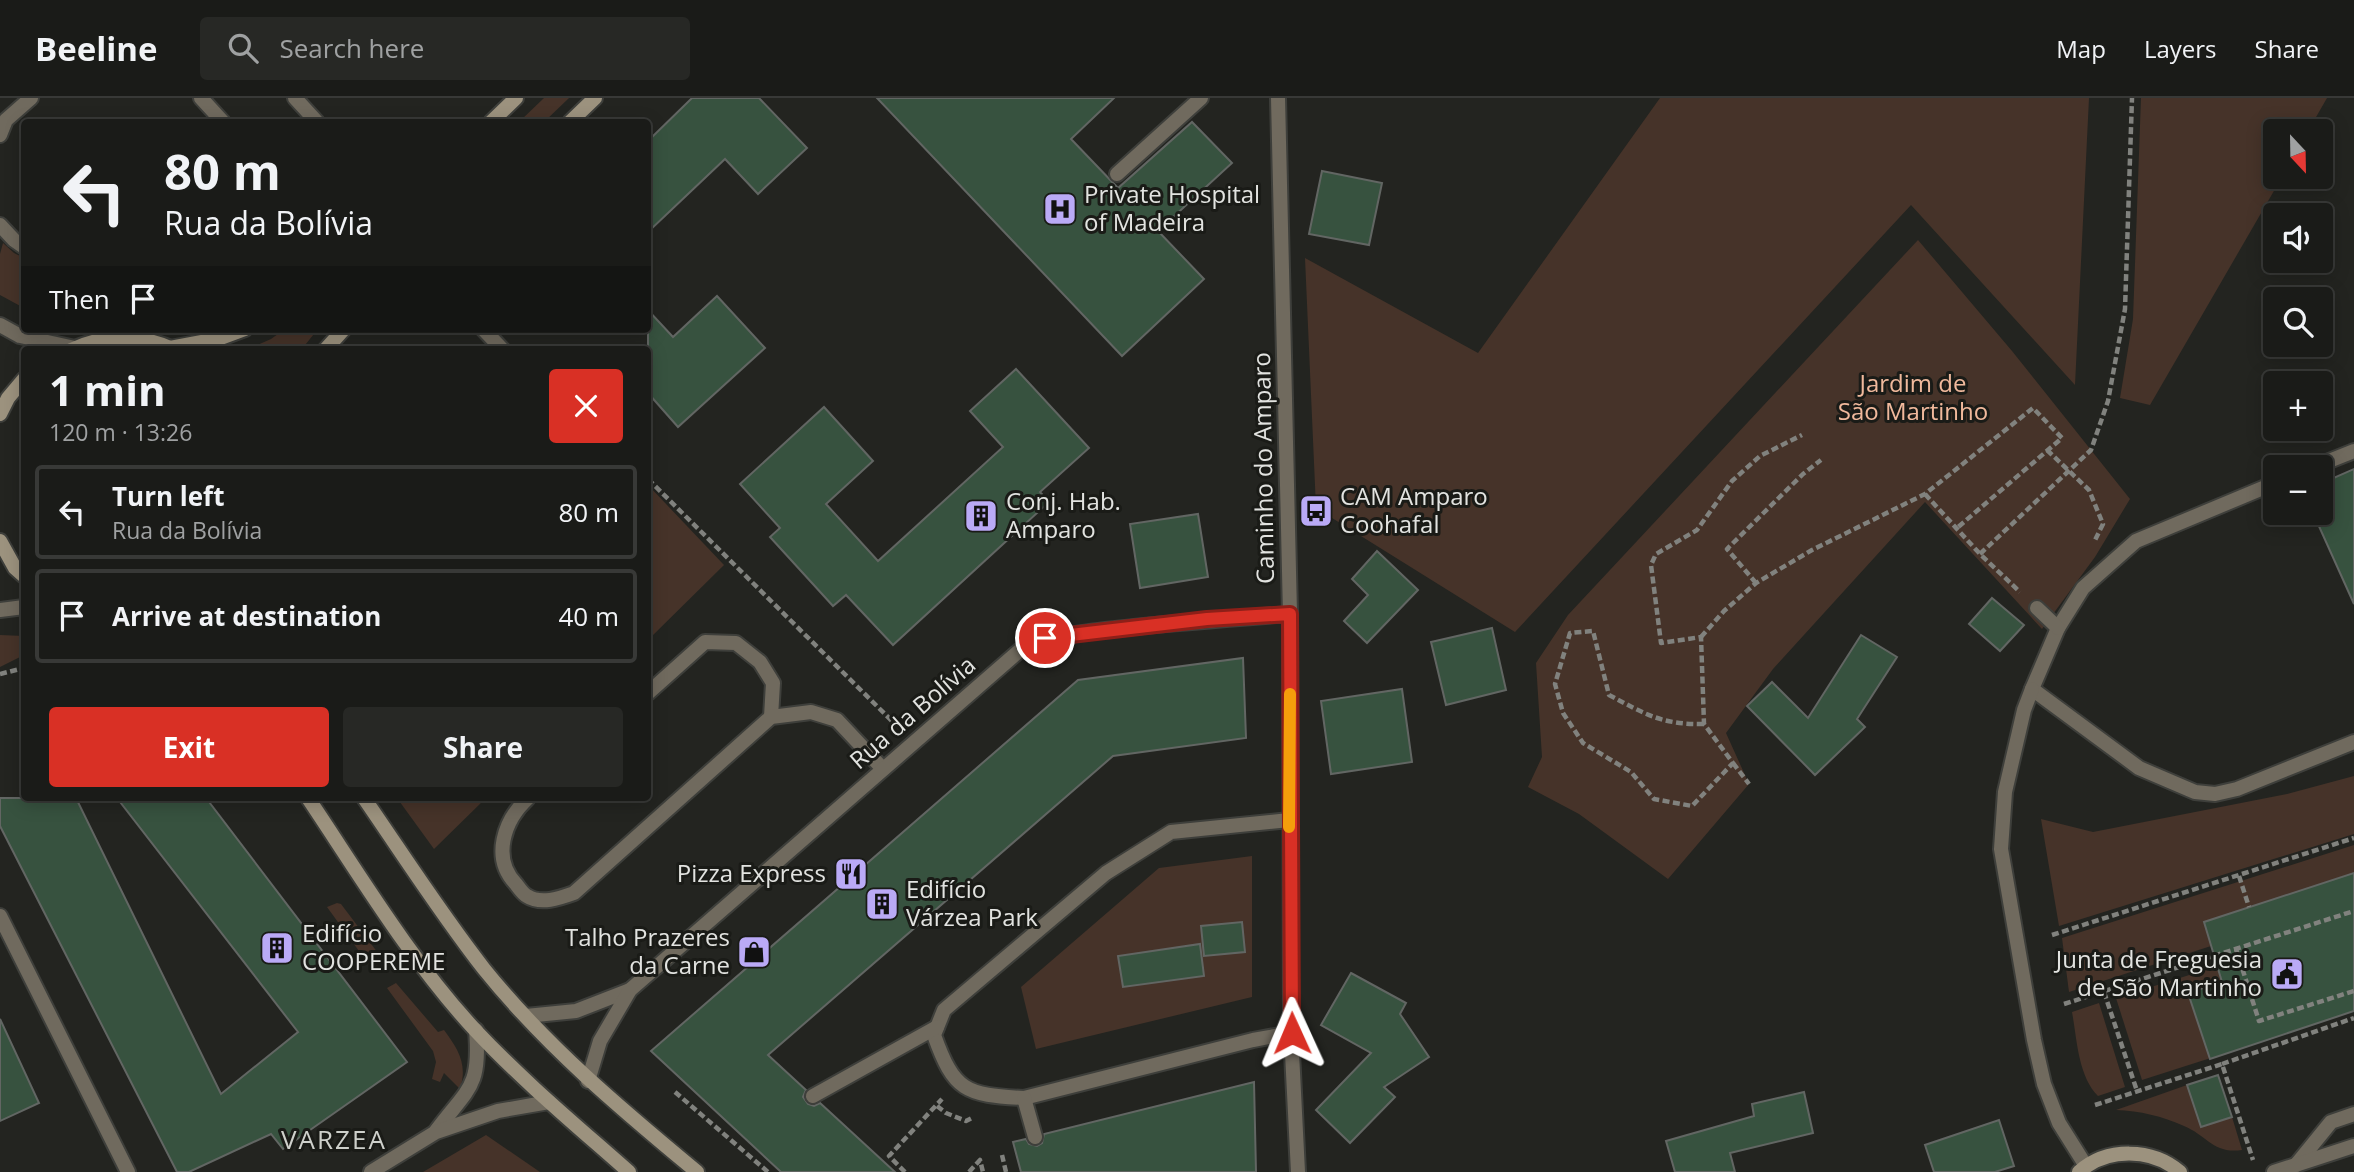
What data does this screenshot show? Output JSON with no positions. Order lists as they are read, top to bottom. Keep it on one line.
{"streets":{"street":["Caminho do Amparo","Rua da Bolívia"]},"crossings":[["Caminho do Amparo","Rua da Bolívia"]],"districts":["VARZEA"],"parks":["Jardim de São Martinho"],"places":{"hospital":["Private Hospital of Madeira"],"bus stop":["CAM Amparo Coohafal"],"building":["Conj. Hab. Amparo","Edifício Várzea Park","Edifício COOPEREME"],"restaurant":["Pizza Express"],"shop":["Talho Prazeres da Carne"],"public building":["Junta de Freguesia de São Martinho"]},"north":"bottom","page":{"header":"Beeline","search":"Search here","nav":["Map","Layers","Share"],"map_buttons":["+","−"],"turn":["80 m","Rua da Bolívia"],"then":"Then","heading":["1 min","120 m · 13:26"],"list":[{"name":"Turn left","note":"Rua da Bolívia","value":"80 m"},{"name":"Arrive at destination","value":"40 m"}],"buttons":["Exit","Share"]}}
